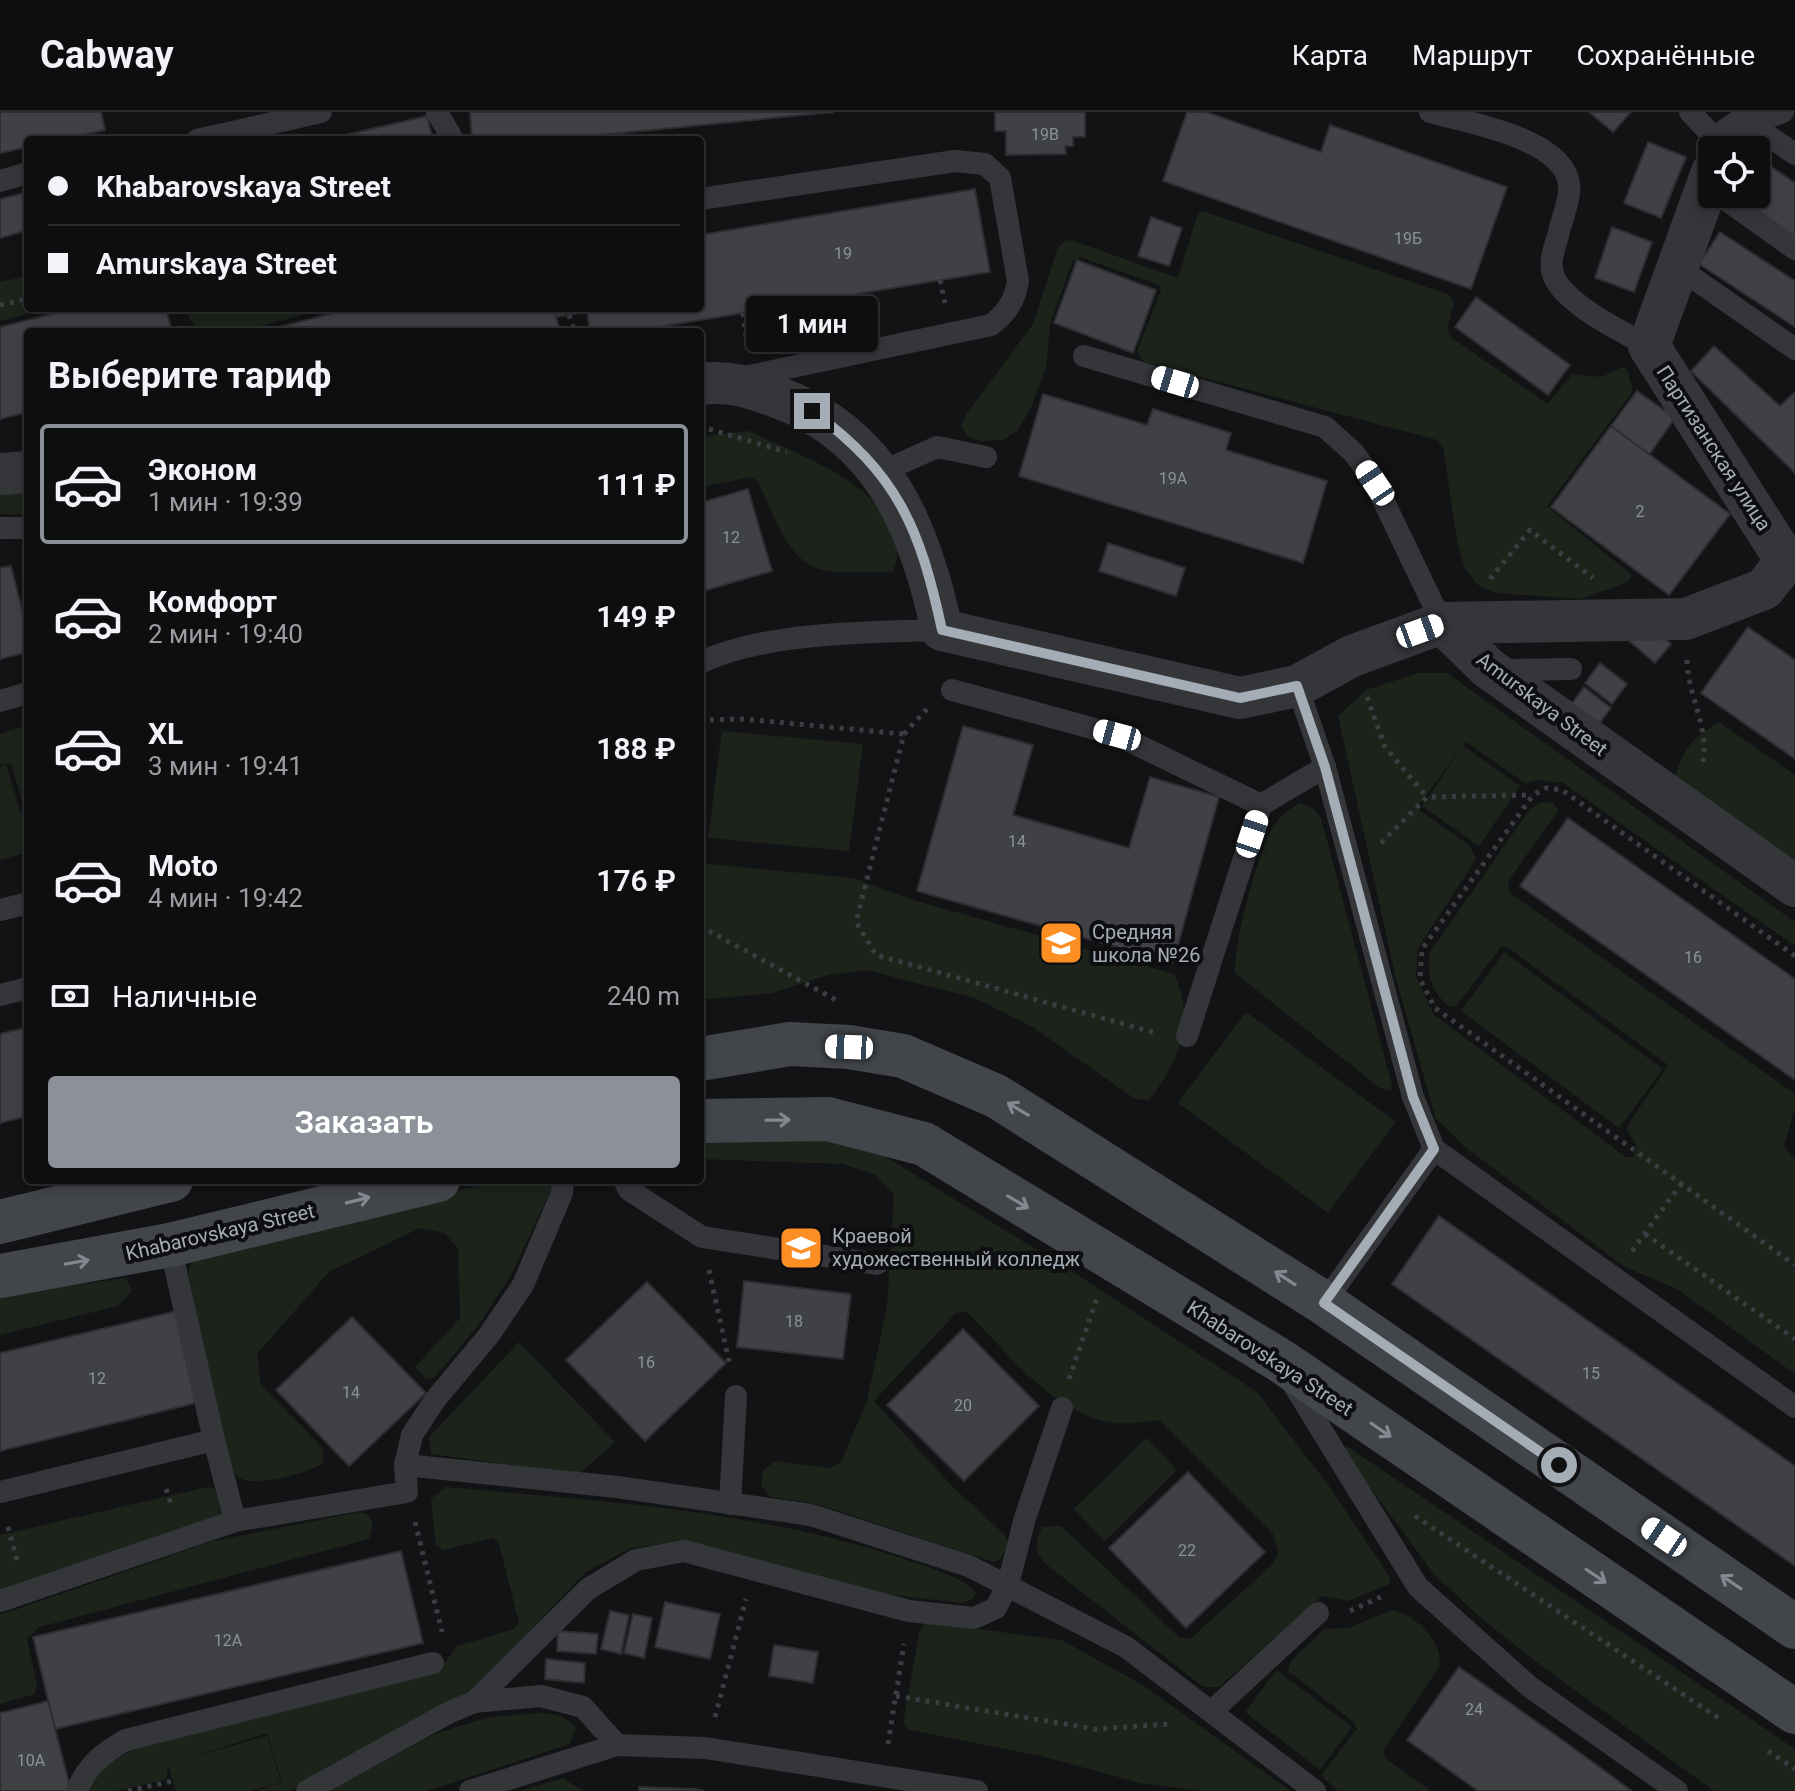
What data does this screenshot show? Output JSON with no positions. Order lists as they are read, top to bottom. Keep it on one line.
{"streets":{"main road":["Khabarovskaya Street"],"street":["Партизанская улица","Amurskaya Street"]},"crossings":[["Партизанская улица","Amurskaya Street"]],"places":{"school or university":["Средняя школа №26","Краевой художественный колледж"]},"house_numbers":["19В","19Б","19","19А","2","12","14","16","18","16","15","12","14","20","22","12А","24","10А"],"page":{"header":"Cabway","nav":["Карта","Маршрут","Сохранённые"],"banner":["Khabarovskaya Street","Amurskaya Street"],"bubble":"1 мин","heading":"Выберите тариф","list":[{"name":"Эконом","note":"1 мин · 19:39","value":"111 ₽"},{"name":"Комфорт","note":"2 мин · 19:40","value":"149 ₽"},{"name":"XL","note":"3 мин · 19:41","value":"188 ₽"},{"name":"Moto","note":"4 мин · 19:42","value":"176 ₽"}],"pay":["Наличные","240 m"],"buttons":"Заказать"}}
